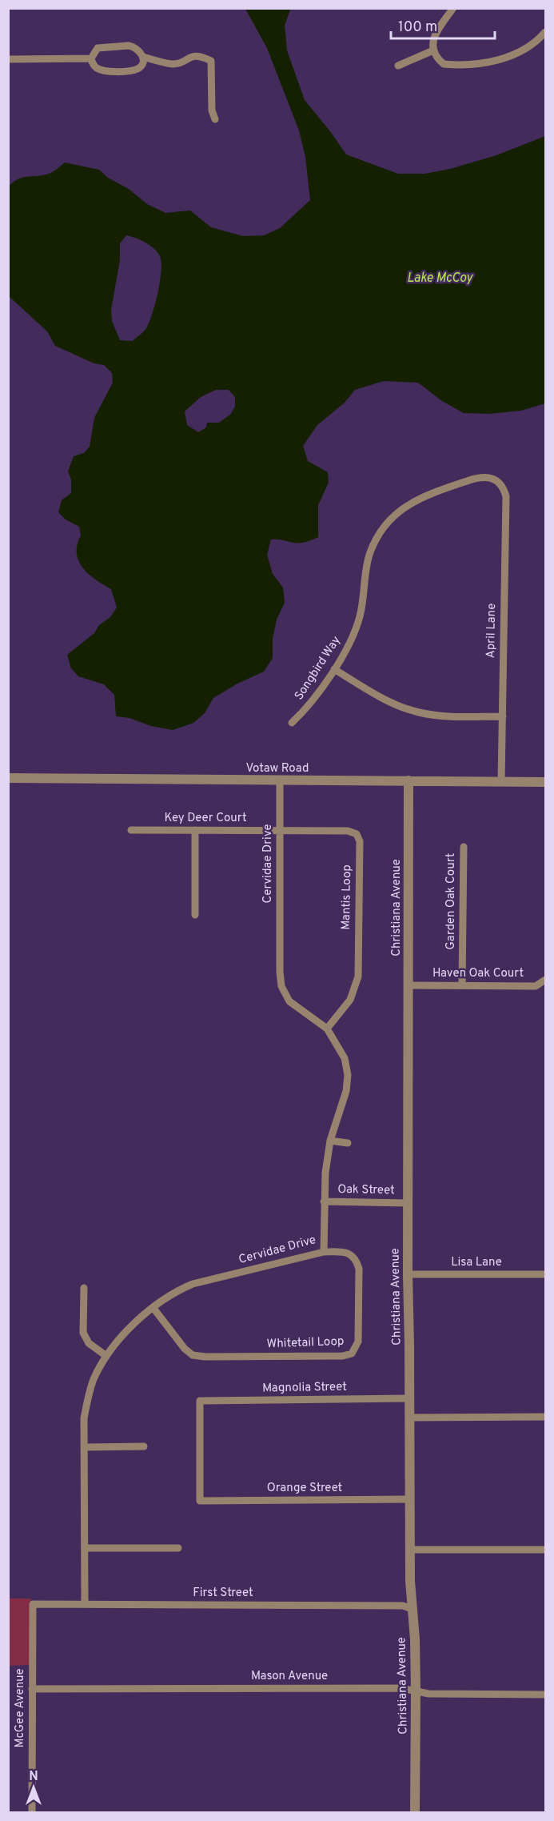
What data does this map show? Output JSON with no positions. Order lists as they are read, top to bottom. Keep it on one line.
{"streets":{"street":["April Lane","Songbird Way","Votaw Road","Key Deer Court","Cervidae Drive","Mantis Loop","Garden Oak Court","Christiana Avenue","Haven Oak Court","Oak Street","Lisa Lane","Whitetail Loop","Magnolia Street","Orange Street","First Street","Mason Avenue","McGee Avenue"]},"crossings":[["April Lane","Songbird Way"],["April Lane","Votaw Road"],["Votaw Road","Cervidae Drive"],["Votaw Road","Christiana Avenue"],["Key Deer Court","Cervidae Drive"],["Key Deer Court","Mantis Loop"],["Cervidae Drive","Mantis Loop"],["Cervidae Drive","Oak Street"],["Cervidae Drive","Whitetail Loop"],["Cervidae Drive","First Street"],["Garden Oak Court","Haven Oak Court"],["Christiana Avenue","Haven Oak Court"],["Christiana Avenue","Oak Street"],["Christiana Avenue","Lisa Lane"],["Christiana Avenue","Magnolia Street"],["Christiana Avenue","Orange Street"],["Christiana Avenue","First Street"],["Christiana Avenue","Mason Avenue"],["Magnolia Street","Orange Street"],["First Street","McGee Avenue"],["Mason Avenue","McGee Avenue"]],"water":["Lake McCoy"],"scale_bar":"100 m","north":"top"}
